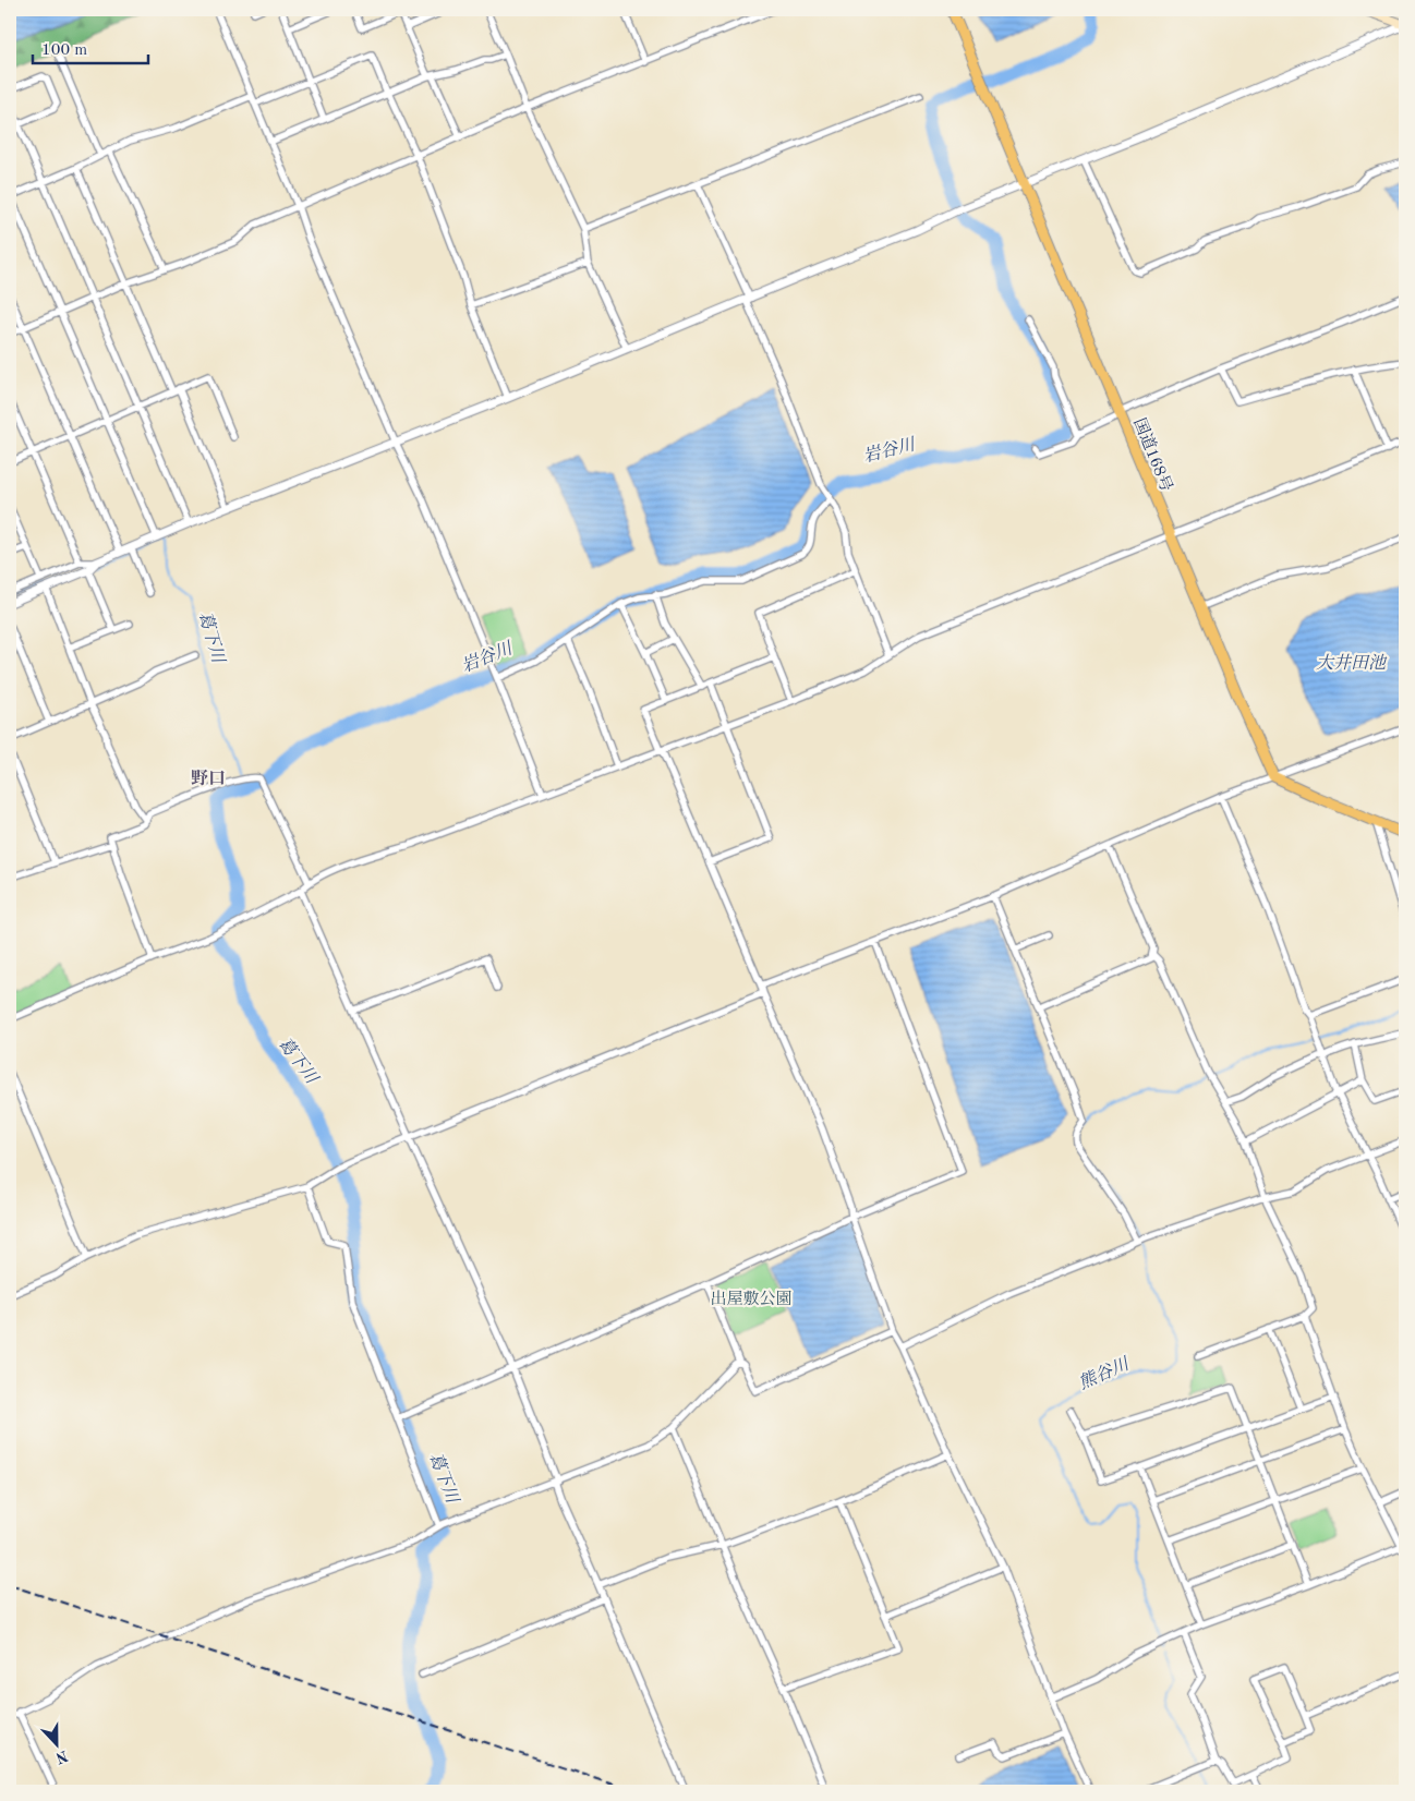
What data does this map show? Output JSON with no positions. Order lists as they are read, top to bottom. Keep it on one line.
{"streets":{"highway":["国道168号"]},"districts":["野口"],"water":["岩谷川","葛下川","大井田池","熊谷川"],"parks":["出屋敷公園"],"scale_bar":"100 m","north":"bottom"}
